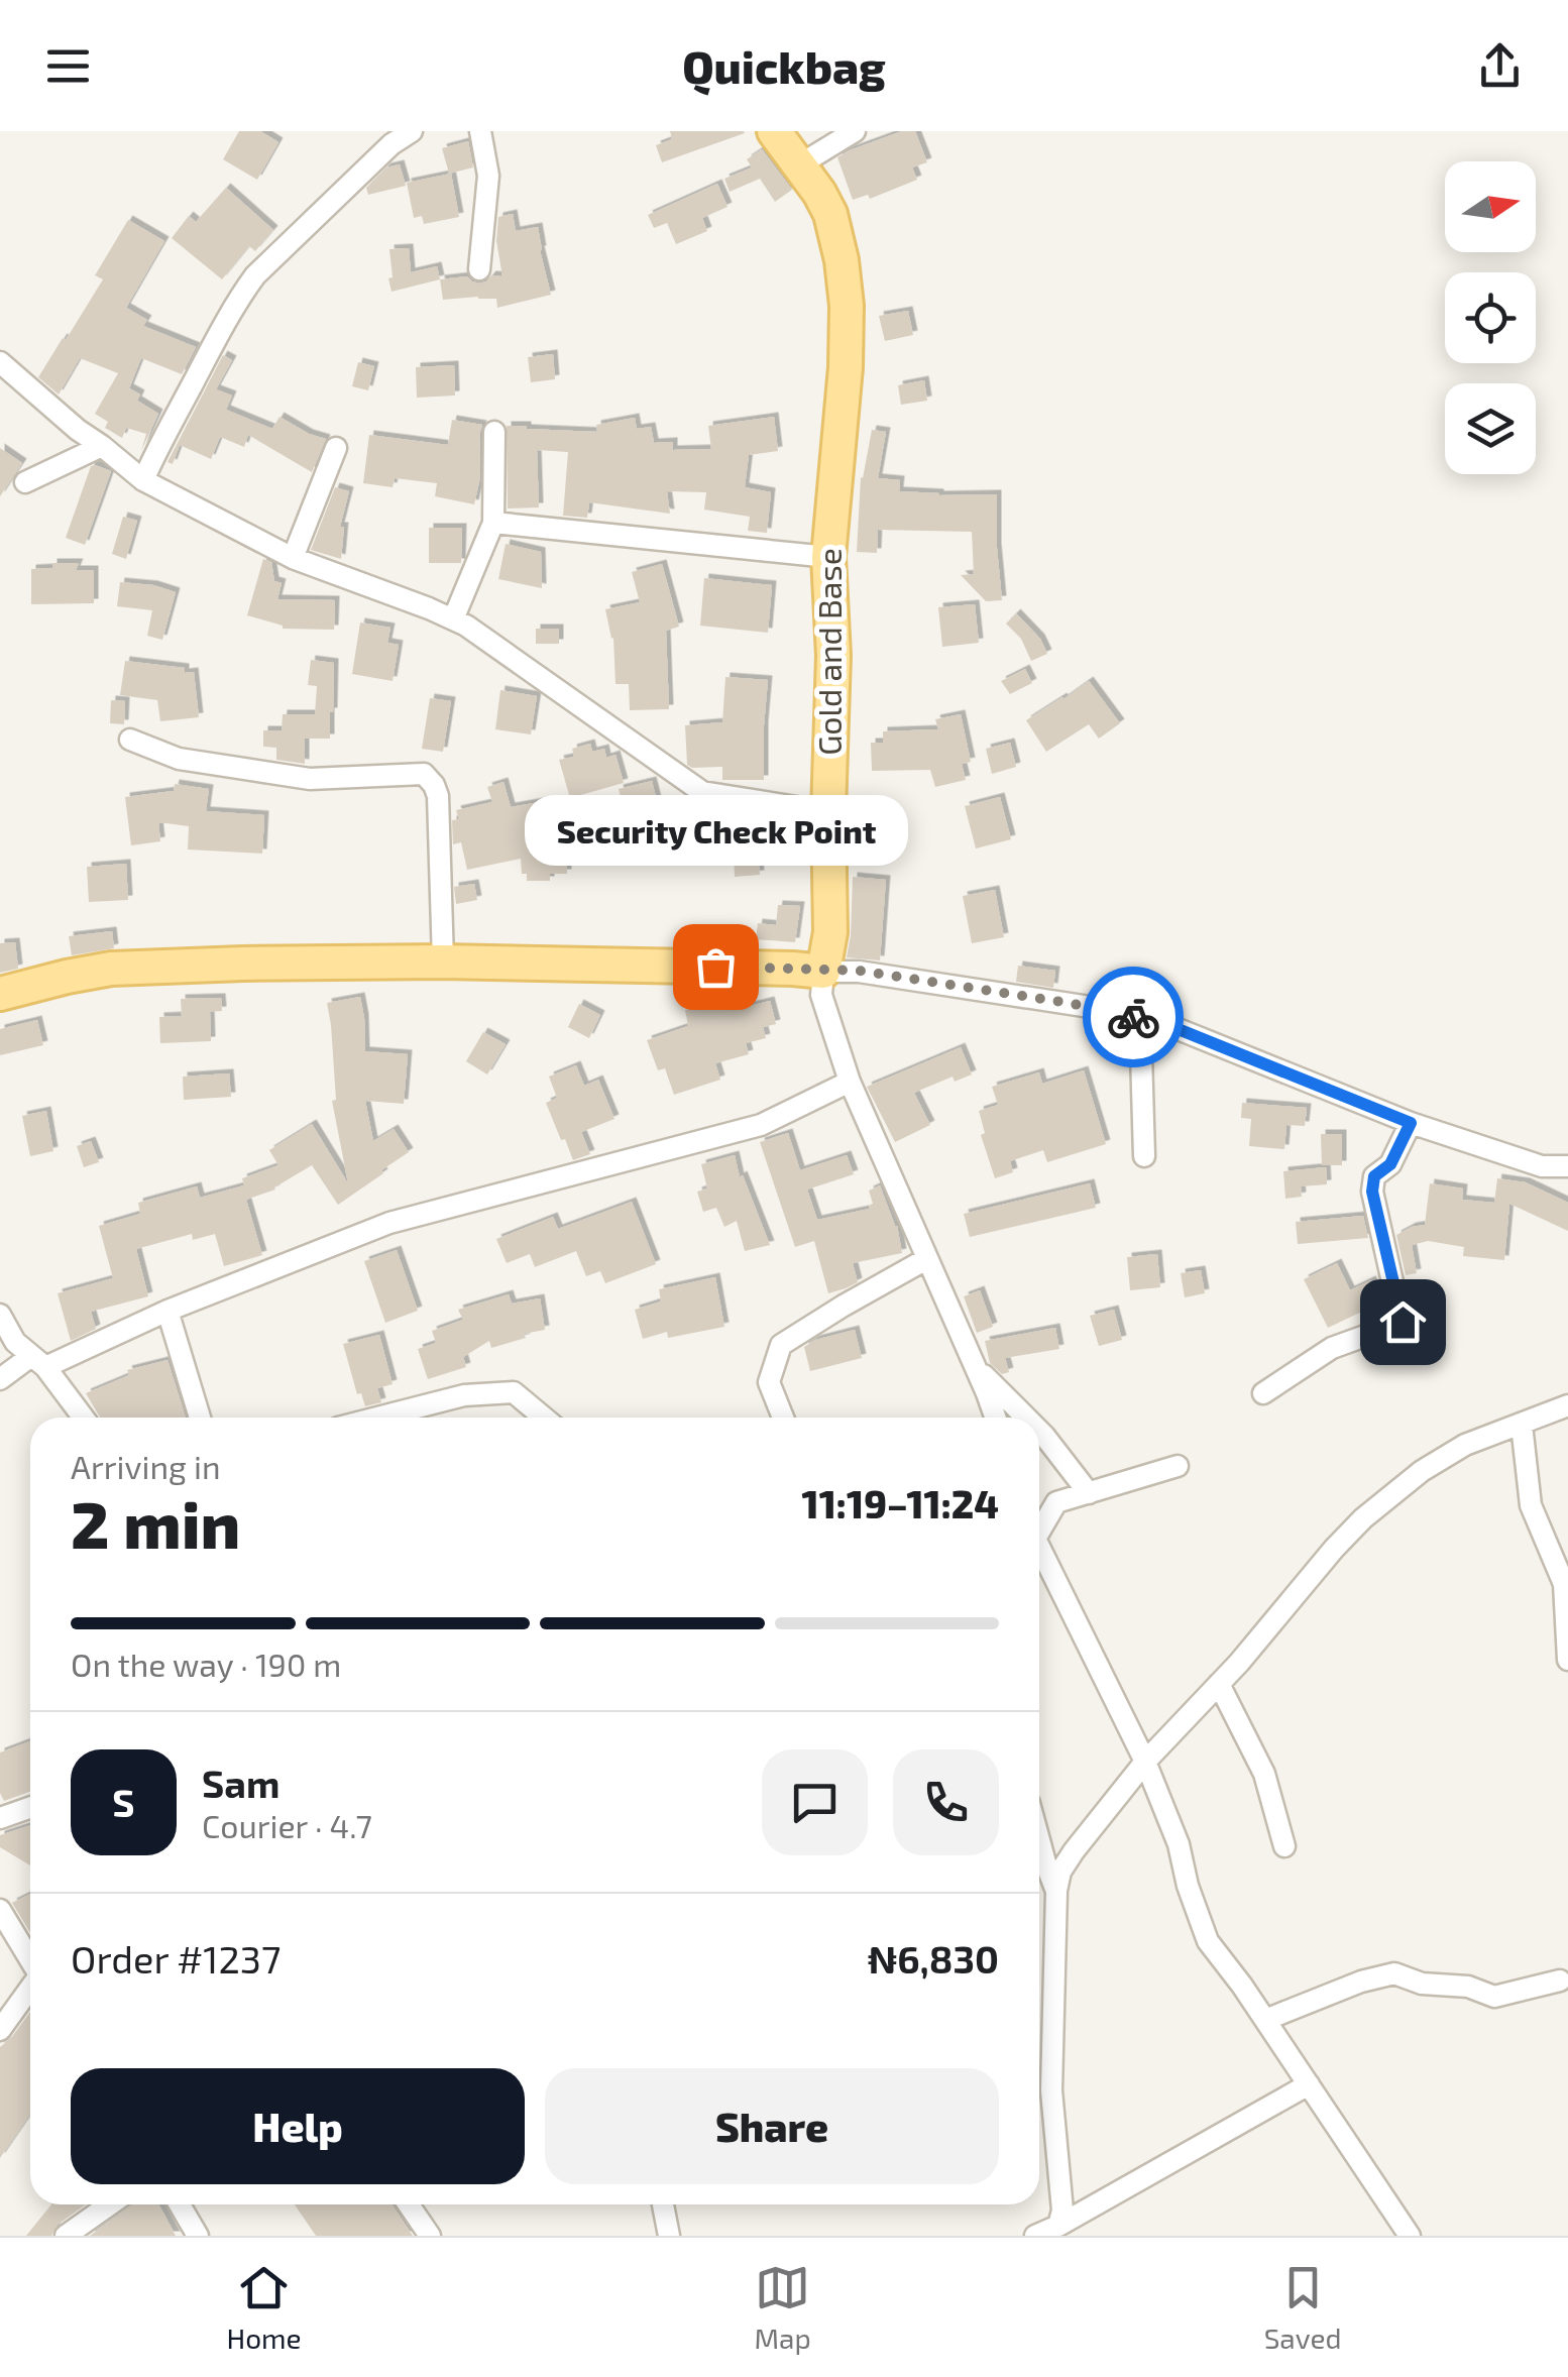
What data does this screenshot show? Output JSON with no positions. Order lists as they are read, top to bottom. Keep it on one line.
{"streets":{"main road":["Gold and Base"]},"places":["Security Check Point"],"north":"right","page":{"header":"Quickbag","bubble":"Security Check Point","heading":["2 min","Arriving in","11:19–11:24"],"panel":["Sam","Courier · 4.7","Order #1237","₦6,830"],"bar":"On the way · 190 m","round":"S","buttons":["Help","Share"],"tabs":["Home","Map","Saved"]}}
